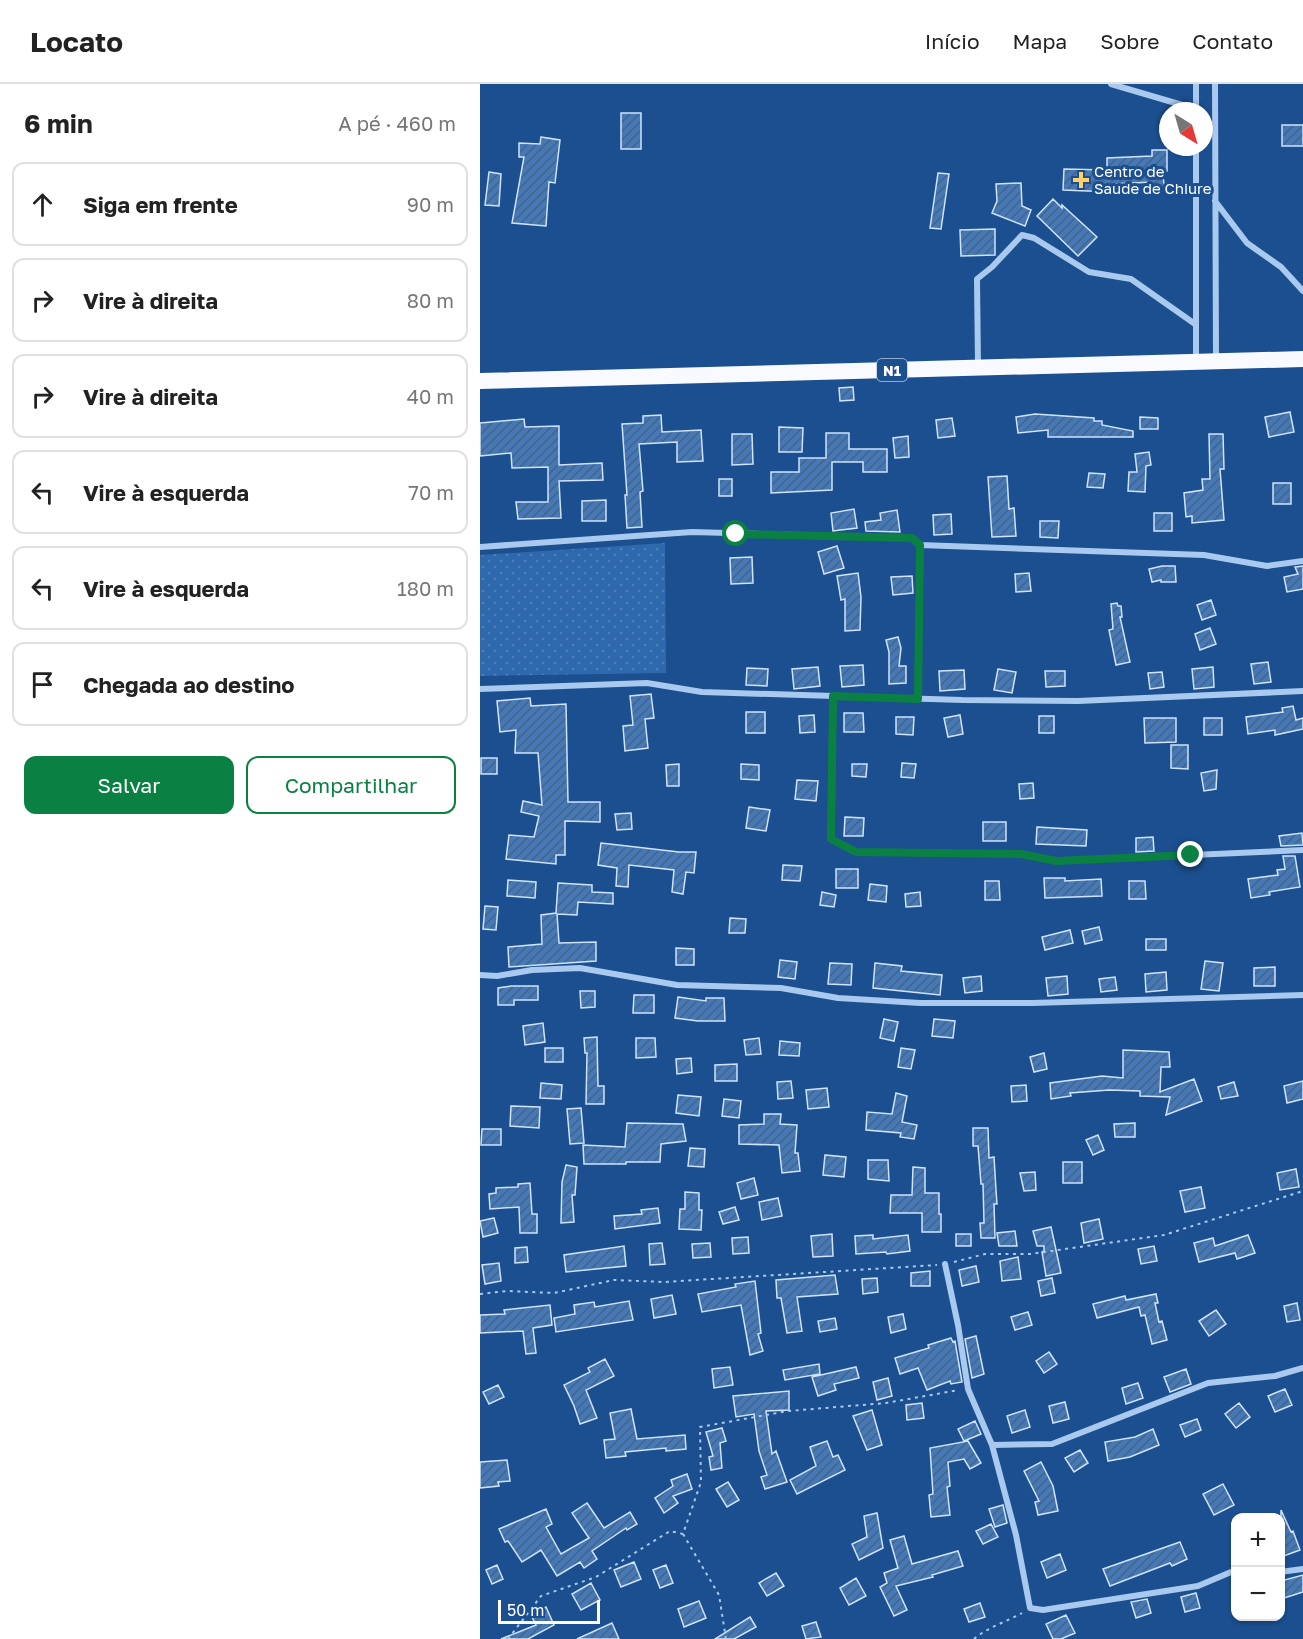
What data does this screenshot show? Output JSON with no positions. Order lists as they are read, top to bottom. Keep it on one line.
{"streets":{"highway":["N1"]},"places":{"health":["Centro de Saude de Chiure"]},"scale_bar":"50 m","north":"bottom right","page":{"header":"Locato","nav":["Início","Mapa","Sobre","Contato"],"heading":["6 min","A pé · 460 m"],"list":[["Siga em frente","90 m"],["Vire à direita","80 m"],["Vire à direita","40 m"],["Vire à esquerda","70 m"],["Vire à esquerda","180 m"],"Chegada ao destino"],"buttons":["Salvar","Compartilhar"],"map_buttons":["+","−"],"scale":"50 m"}}
